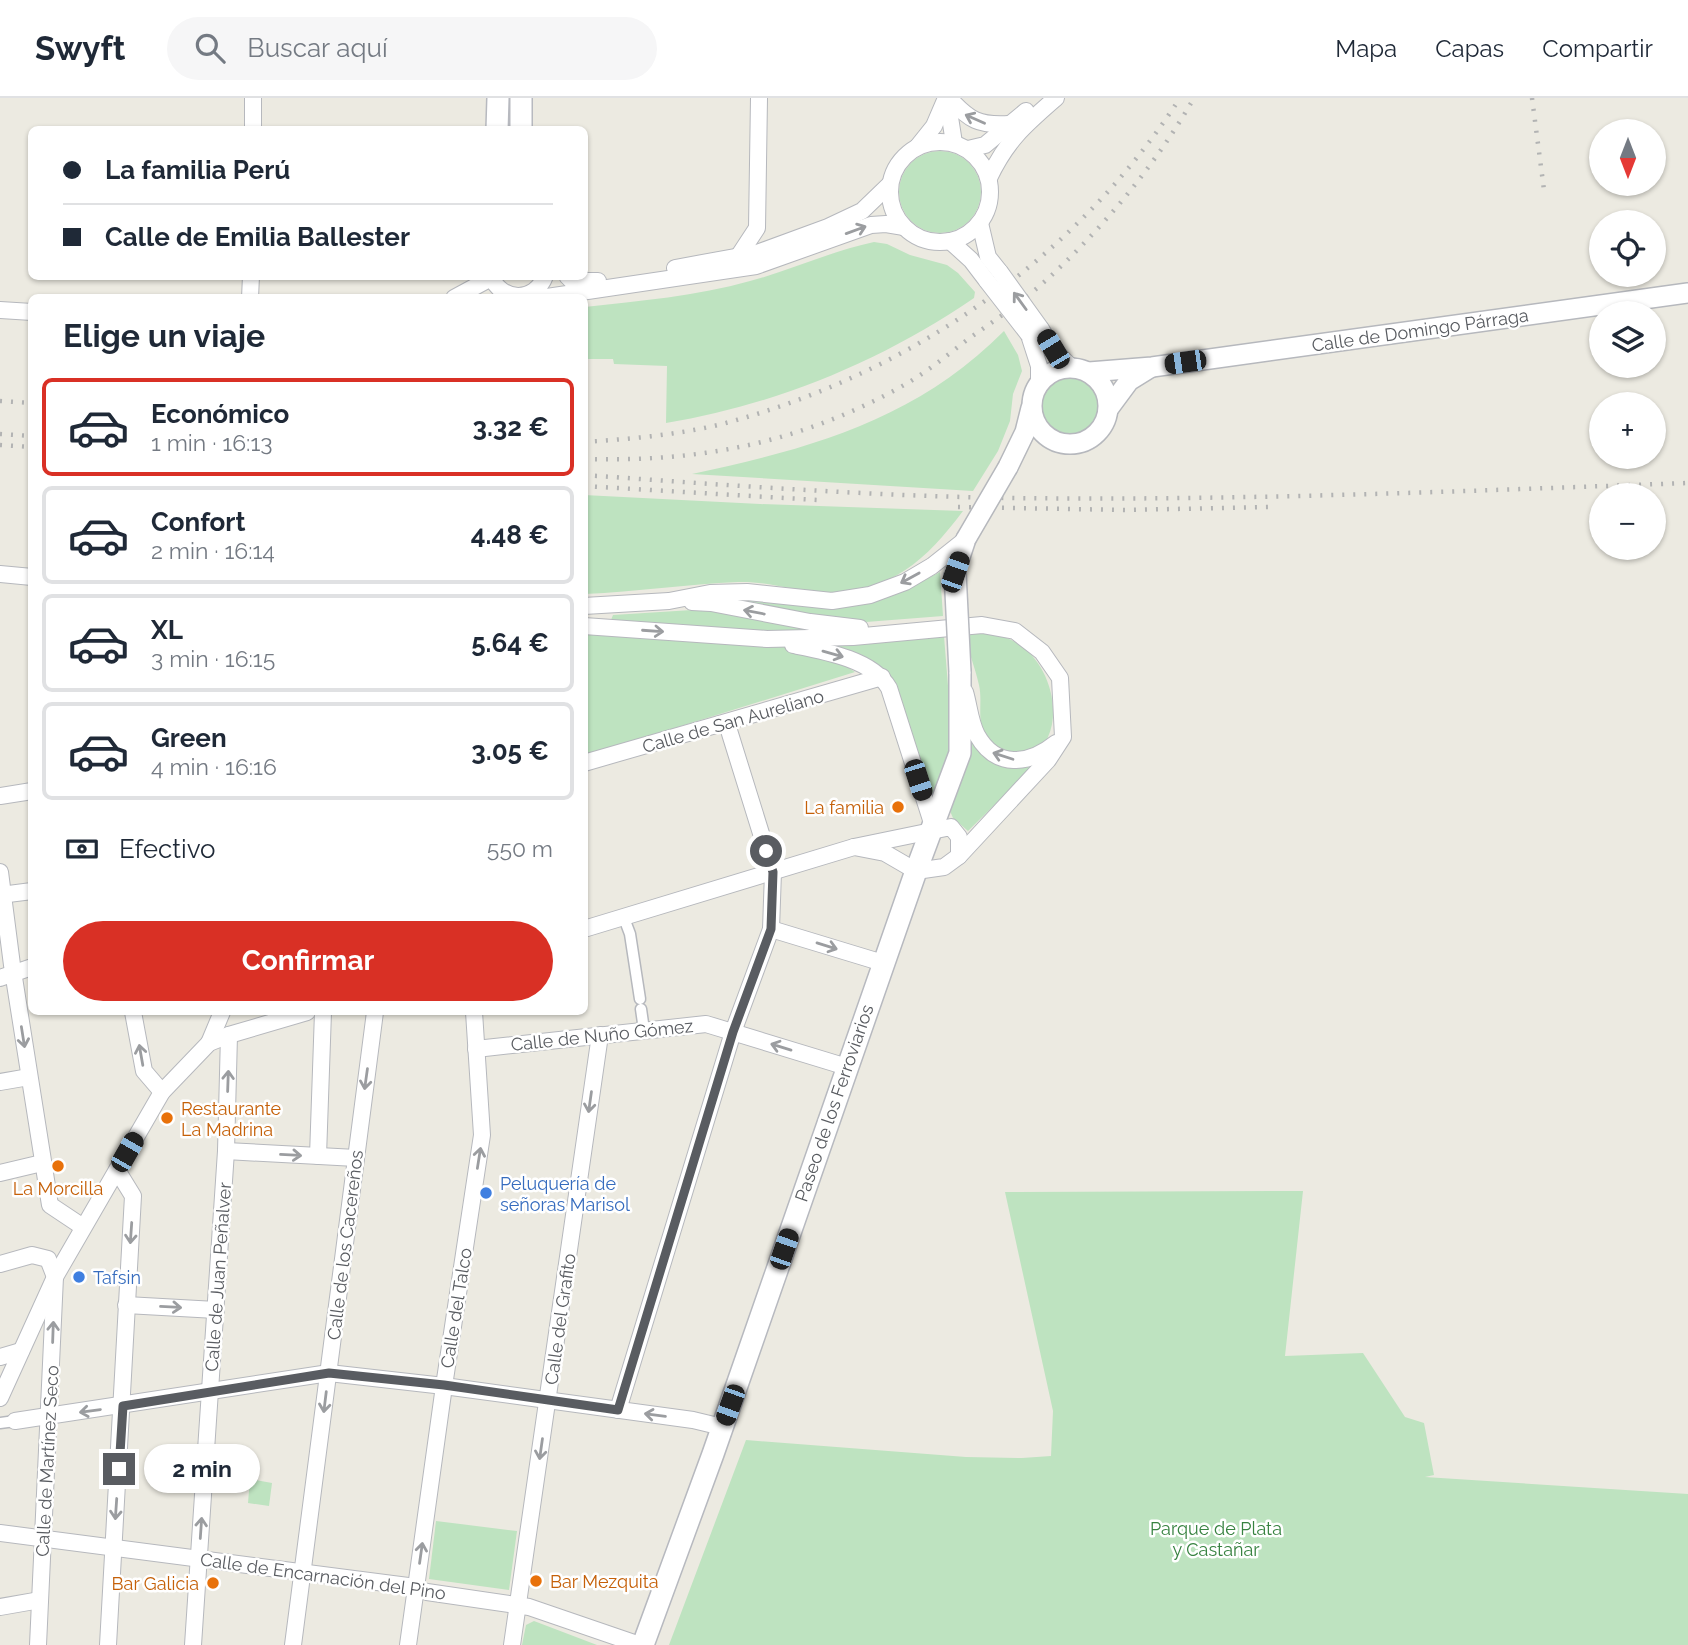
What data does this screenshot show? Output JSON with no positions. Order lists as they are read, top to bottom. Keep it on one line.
{"streets":{"main road":["Paseo de los Ferroviarios"],"street":["Calle de Domingo Párraga","Calle de San Aureliano","Calle de Nuño Gómez","Calle de los Cacereños","Calle de Juan Peñalver","Calle del Talco","Calle del Grafito","Calle de Martínez Seco","Calle de Encarnación del Pino"]},"crossings":[["Calle de Nuño Gómez","Paseo de los Ferroviarios"],["Calle de Nuño Gómez","Calle del Talco"],["Calle de Nuño Gómez","Calle del Grafito"],["Paseo de los Ferroviarios","Calle de Encarnación del Pino"],["Calle de los Cacereños","Calle de Encarnación del Pino"],["Calle de Juan Peñalver","Calle de Encarnación del Pino"],["Calle del Talco","Calle de Encarnación del Pino"],["Calle del Grafito","Calle de Encarnación del Pino"],["Calle de Martínez Seco","Calle de Encarnación del Pino"]],"one_way":["Calle del Talco"],"parks":["Parque de Plata y Castañar"],"places":["La familia","Restaurante La Madrina","La Morcilla","Peluquería de señoras Marisol","Tafsin","Bar Mezquita","Bar Galicia"],"north":"bottom","page":{"header":"Swyft","search":"Buscar aquí","nav":["Mapa","Capas","Compartir"],"map_buttons":["+","−"],"banner":["La familia Perú","Calle de Emilia Ballester"],"heading":"Elige un viaje","list":[{"name":"Económico","note":"1 min · 16:13","value":"3.32 €"},{"name":"Confort","note":"2 min · 16:14","value":"4.48 €"},{"name":"XL","note":"3 min · 16:15","value":"5.64 €"},{"name":"Green","note":"4 min · 16:16","value":"3.05 €"}],"pay":["Efectivo","550 m"],"buttons":"Confirmar","bubble":"2 min"}}
